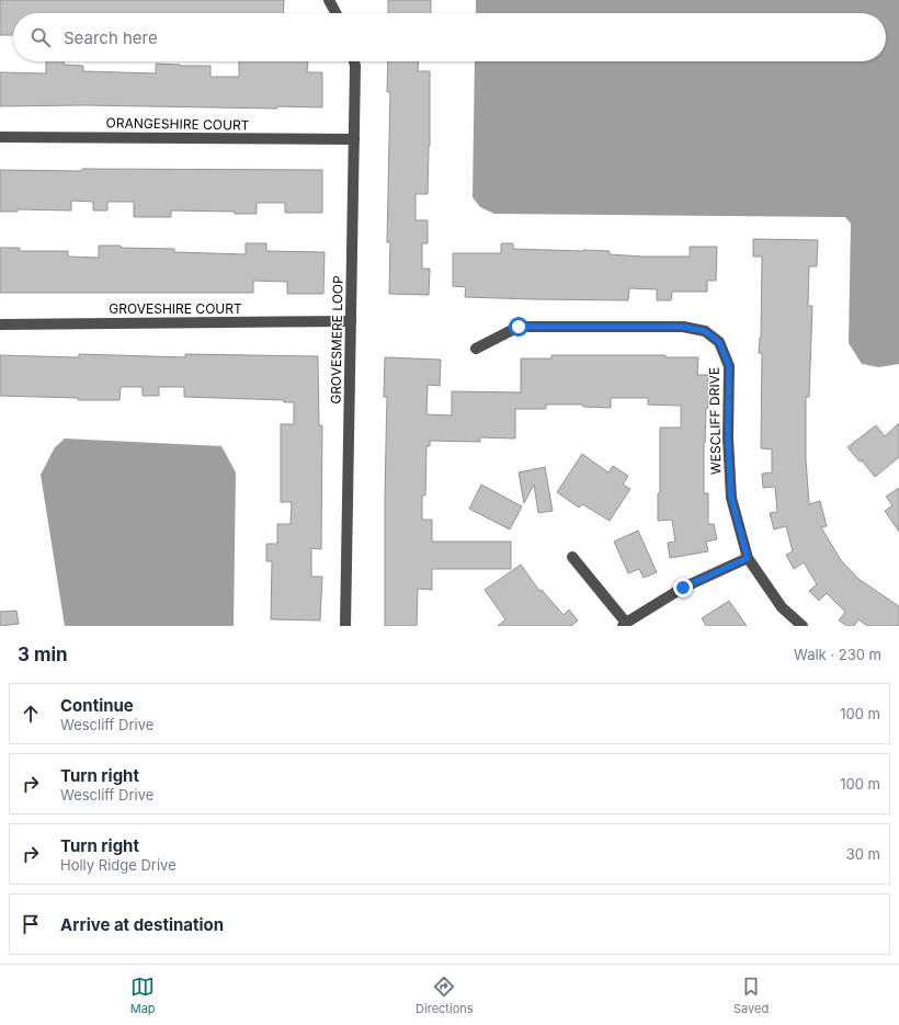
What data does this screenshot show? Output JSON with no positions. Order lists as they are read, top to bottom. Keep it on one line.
{"streets":{"street":["ORANGESHIRE COURT","GROVESHIRE COURT","GROVESMERE LOOP","WESCLIFF DRIVE"]},"crossings":[["ORANGESHIRE COURT","GROVESMERE LOOP"],["GROVESHIRE COURT","GROVESMERE LOOP"]],"page":{"search":"Search here","heading":["3 min","Walk · 230 m"],"list":[["Continue","Wescliff Drive","100 m"],["Turn right","Wescliff Drive","100 m"],["Turn right","Holly Ridge Drive","30 m"],"Arrive at destination"],"nav":["Map","Directions","Saved"]}}
